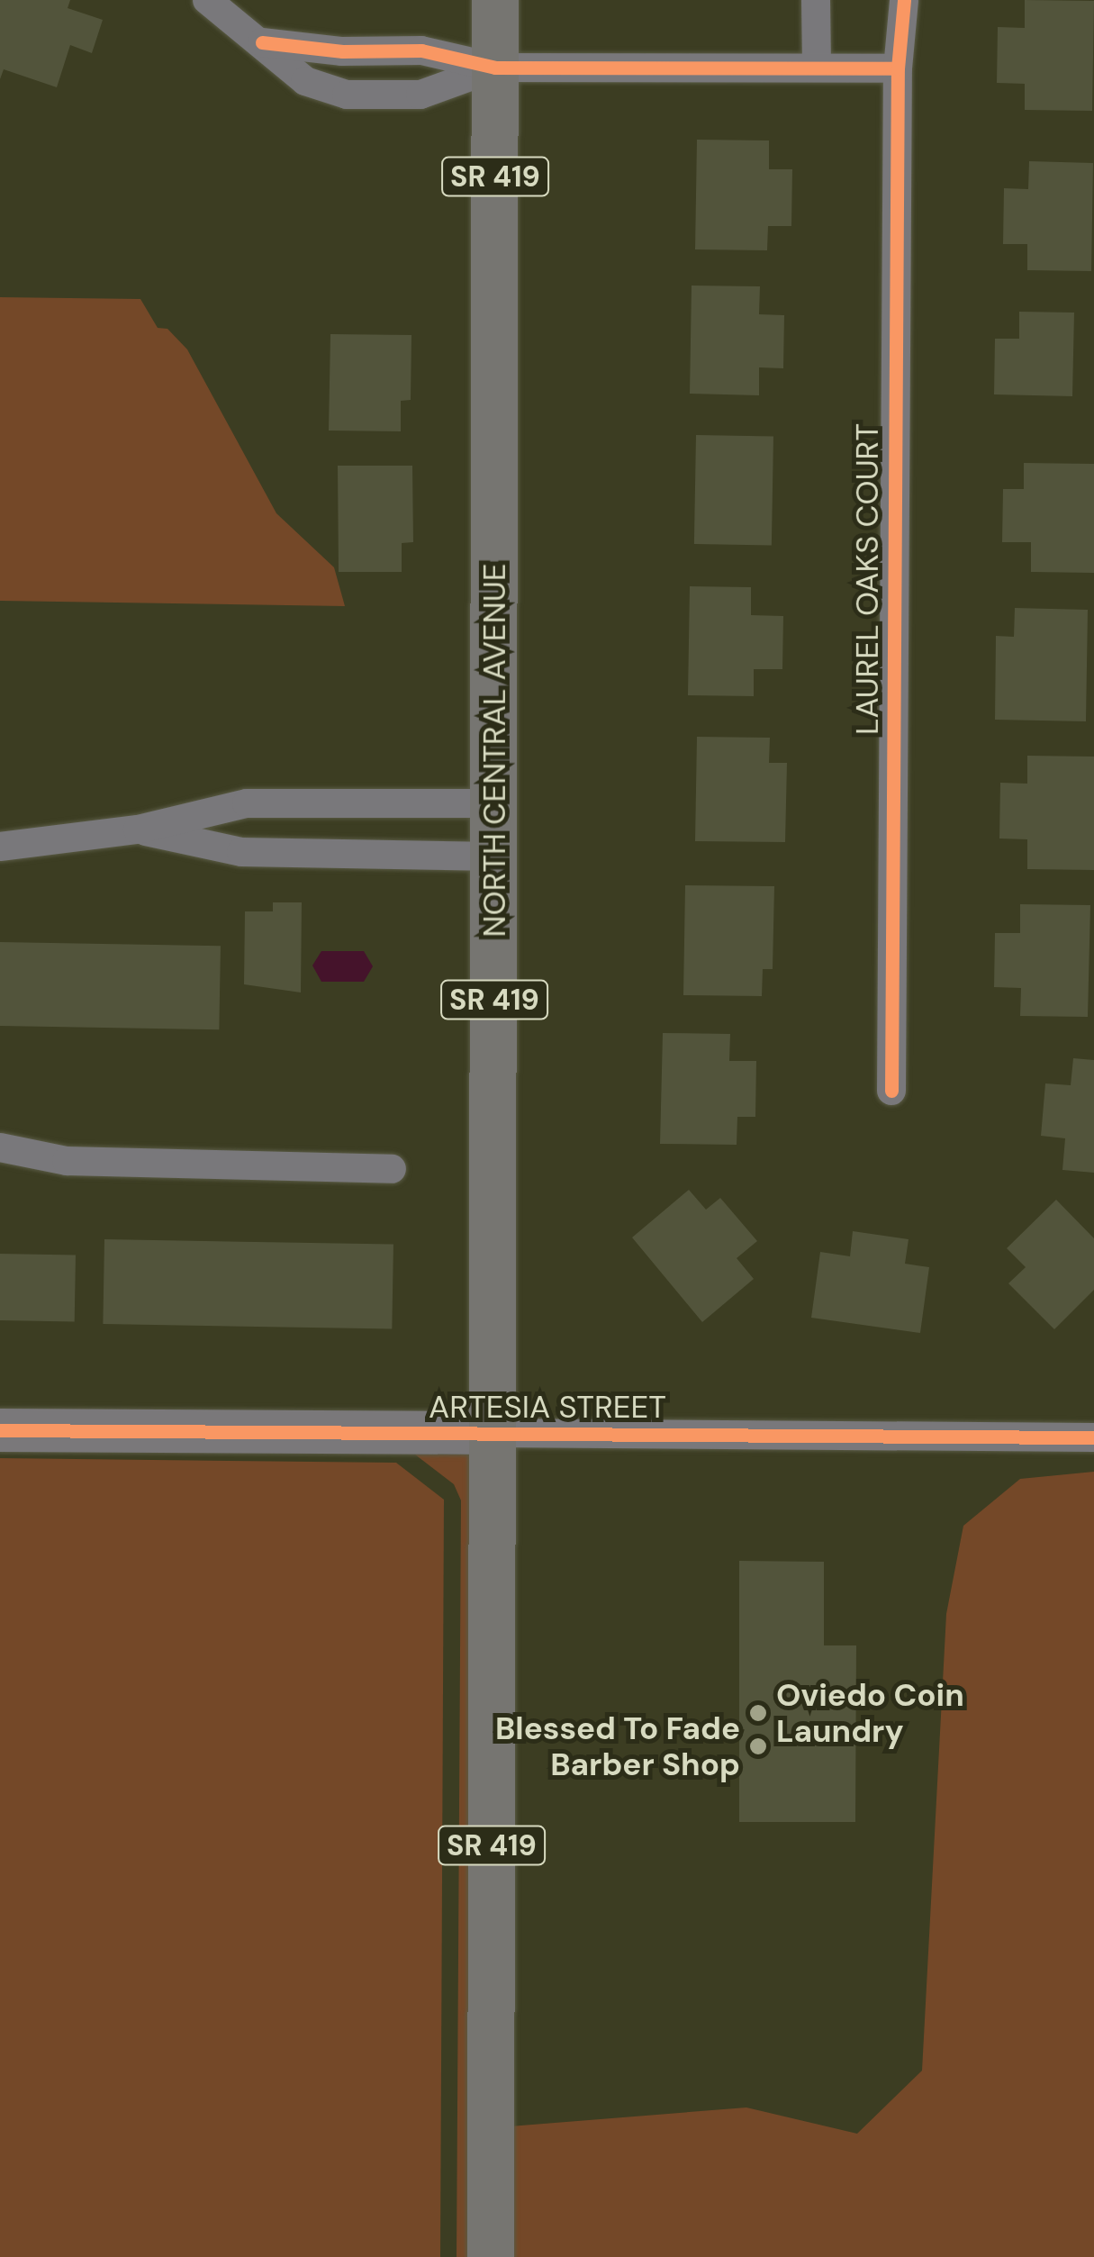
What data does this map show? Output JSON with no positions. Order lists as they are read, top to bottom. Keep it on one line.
{"streets":{"main road":["SR 419","NORTH CENTRAL AVENUE"],"street":["LAUREL OAKS COURT","ARTESIA STREET"]},"crossings":[["NORTH CENTRAL AVENUE","ARTESIA STREET"]],"places":["Oviedo Coin Laundry","Blessed To Fade Barber Shop"]}
